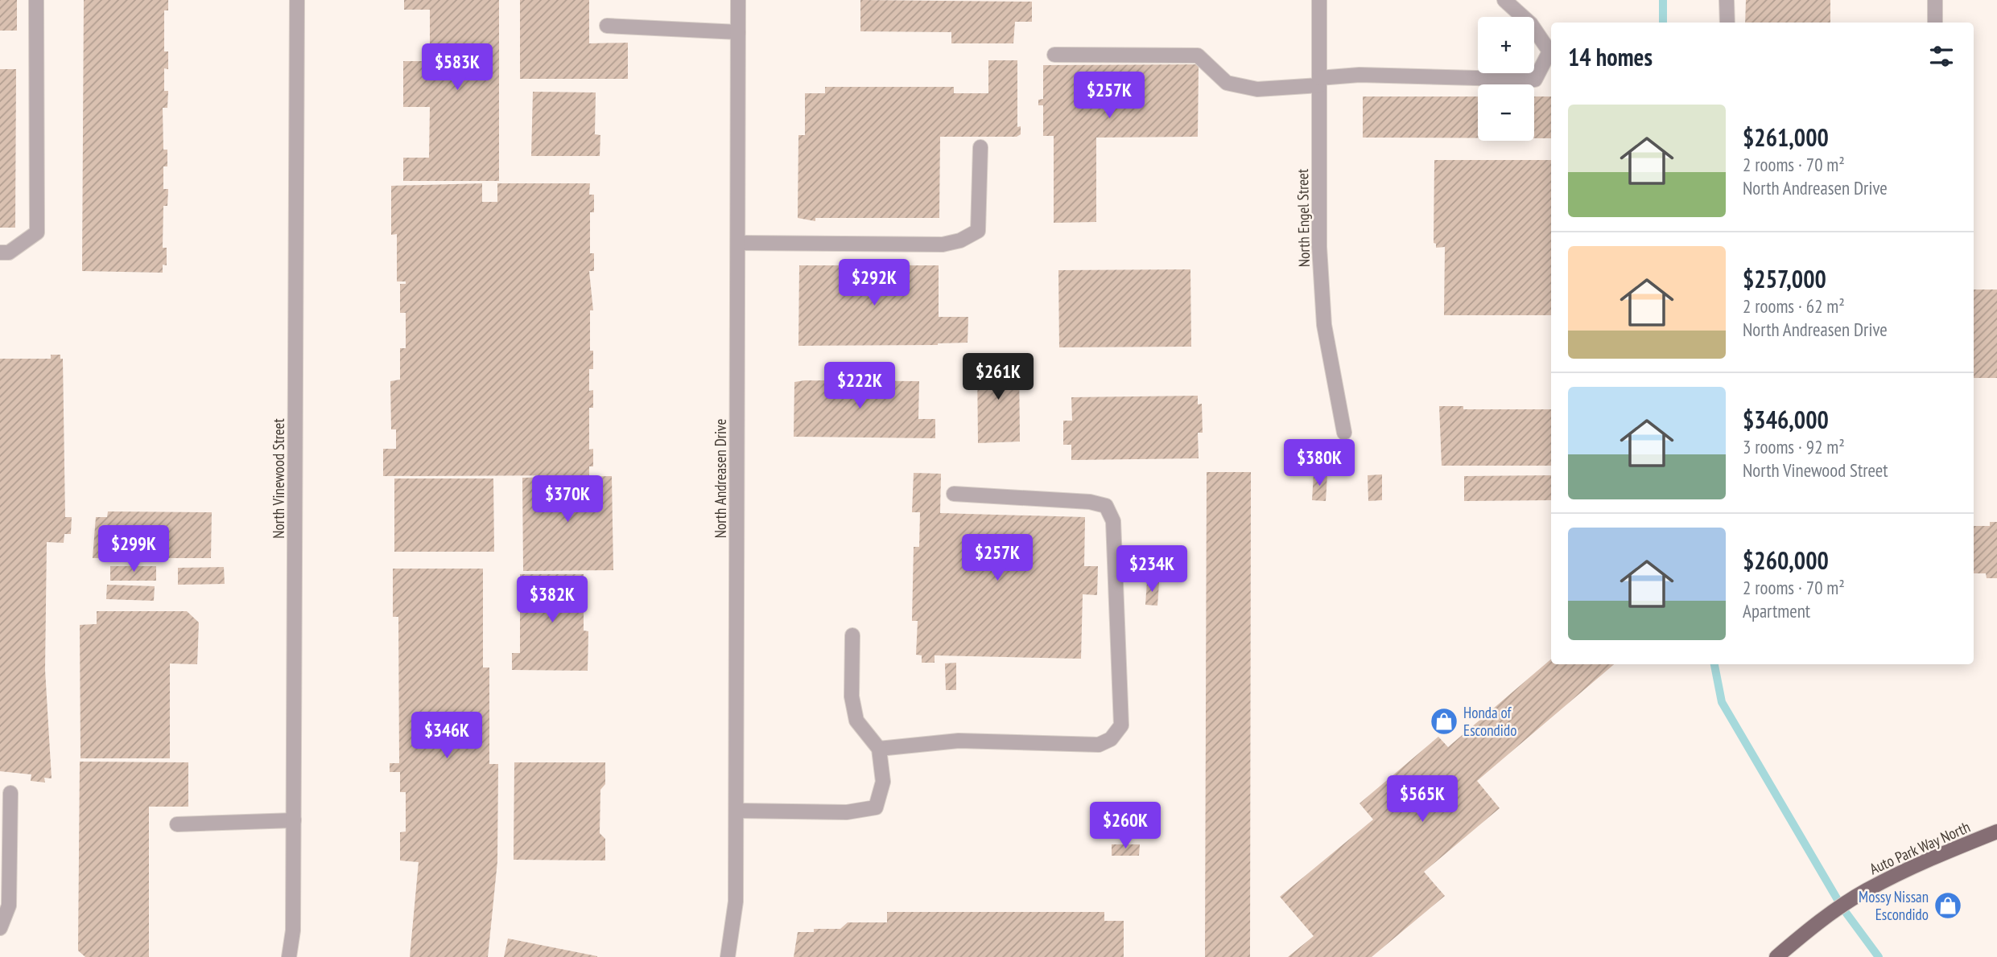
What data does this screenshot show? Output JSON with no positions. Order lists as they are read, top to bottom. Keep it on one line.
{"streets":{"main road":["Auto Park Way North"],"street":["North Engel Street","North Vinewood Street","North Andreasen Drive"]},"places":{"shop":["Honda of Escondido","Mossy Nissan Escondido"]},"page":{"map_buttons":["+","−"],"heading":"14 homes","price":["$583K","$257K","$292K","$261K","$222K","$380K","$370K","$299K","$257K","$234K","$382K","$346K","$565K","$260K"],"list":[{"name":"$261,000","note":"2 rooms · 70 m² · North Andreasen Drive"},{"name":"$257,000","note":"2 rooms · 62 m² · North Andreasen Drive"},{"name":"$346,000","note":"3 rooms · 92 m² · North Vinewood Street"},{"name":"$260,000","note":"2 rooms · 70 m² · Apartment"}]}}
